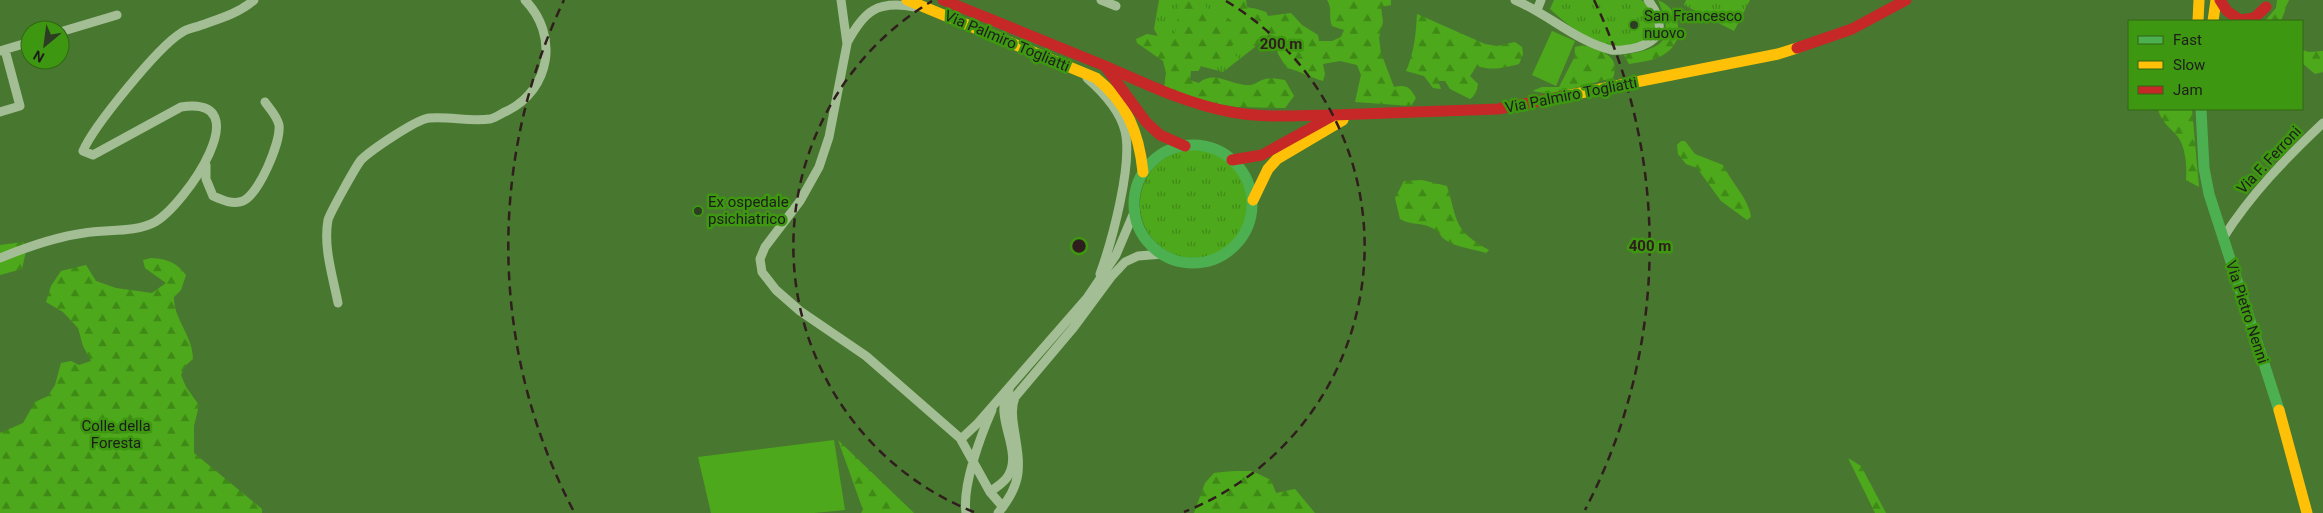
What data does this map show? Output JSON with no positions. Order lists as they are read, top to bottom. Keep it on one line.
{"streets":{"street":["Via Palmiro Togliatti","Via F. Ferroni","Via Pietro Nenni"]},"crossings":[["Via F. Ferroni","Via Pietro Nenni"]],"parks":["Colle della Foresta"],"places":["San Francesco nuovo","Ex ospedale psichiatrico"],"legend":["Fast","Slow","Jam"],"north":"bottom left","rings":["200 m","400 m"]}
